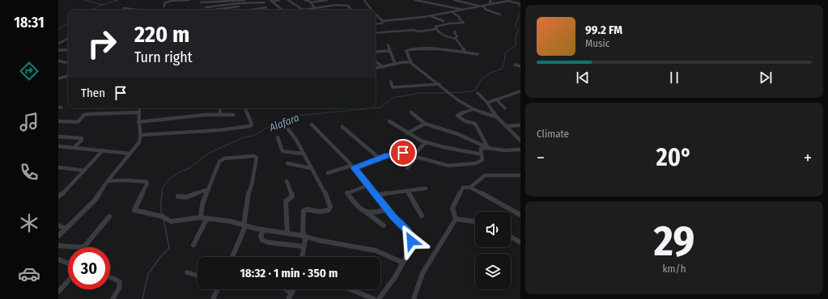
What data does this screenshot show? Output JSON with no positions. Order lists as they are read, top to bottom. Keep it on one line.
{"water":["Alafara"],"page":{"tabs":"18:31","turn":["220 m","Turn right"],"song":["99.2 FM","Music"],"then":"Then","tile":["Climate",["29","km/h"]],"heat":["−","20°","+"],"limit":"30","trip":"18:32 · 1 min · 350 m"}}
